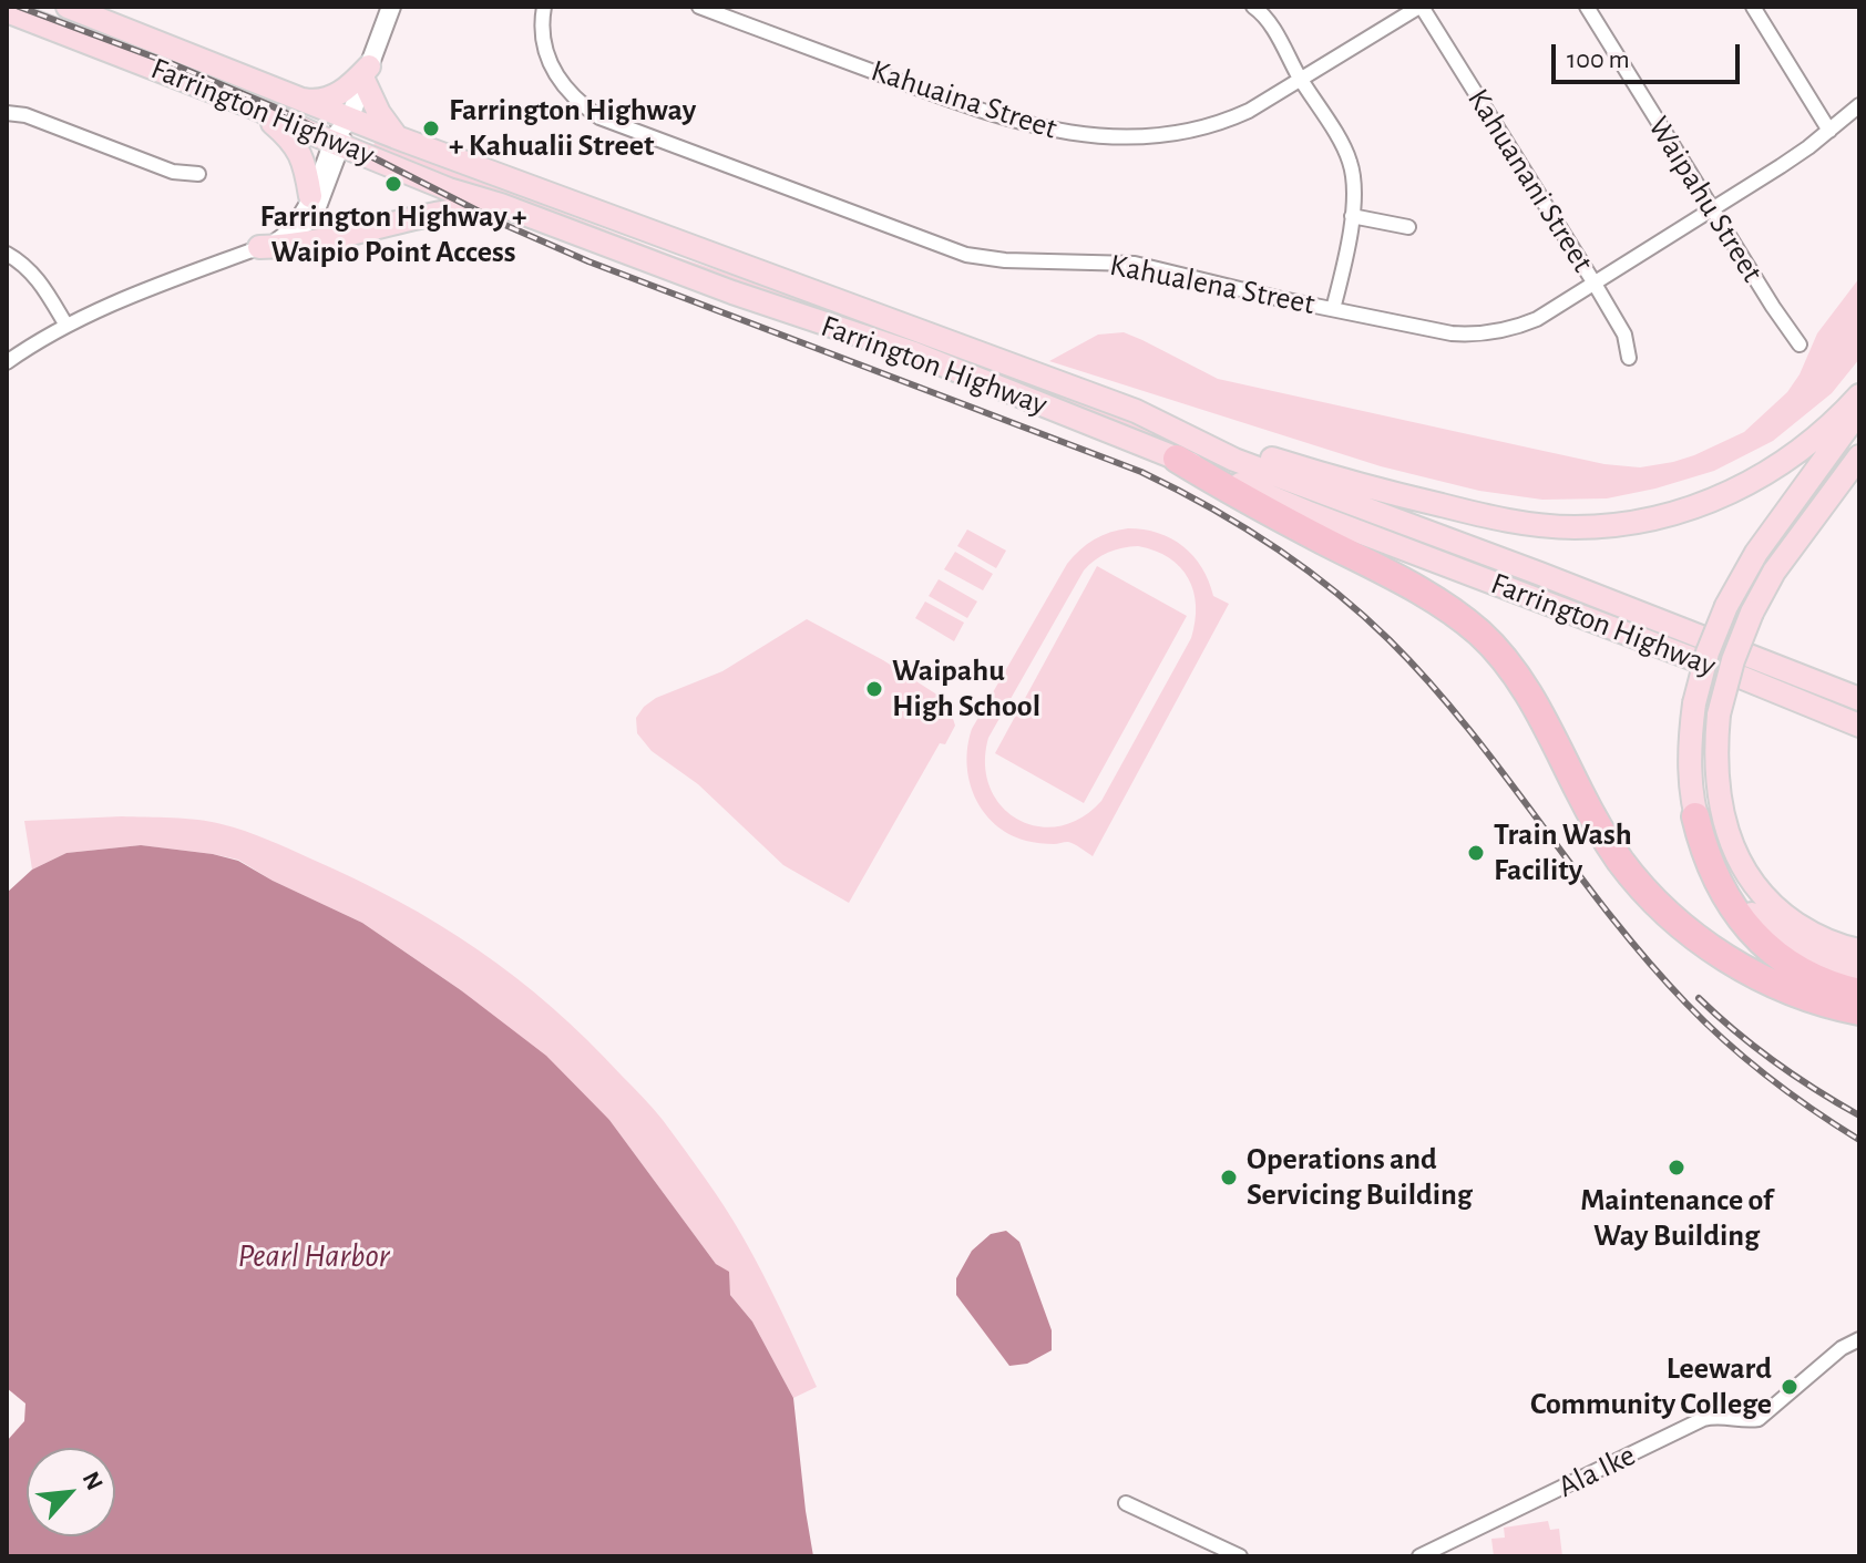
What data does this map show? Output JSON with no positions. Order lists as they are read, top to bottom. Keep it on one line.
{"streets":{"main road":["Farrington Highway"],"street":["Kahuaina Street","Kahuanani Street","Waipahu Street","Kahualena Street","Ala Ike"]},"crossings":[["Kahuaina Street","Kahuanani Street"],["Kahuanani Street","Kahualena Street"],["Waipahu Street","Kahualena Street"]],"water":["Pearl Harbor"],"places":["Farrington Highway + Kahualii Street","Farrington Highway + Waipio Point Access","Waipahu High School","Train Wash Facility","Maintenance of Way Building","Operations and Servicing Building","Leeward Community College"],"scale_bar":"100 m","north":"top right"}
